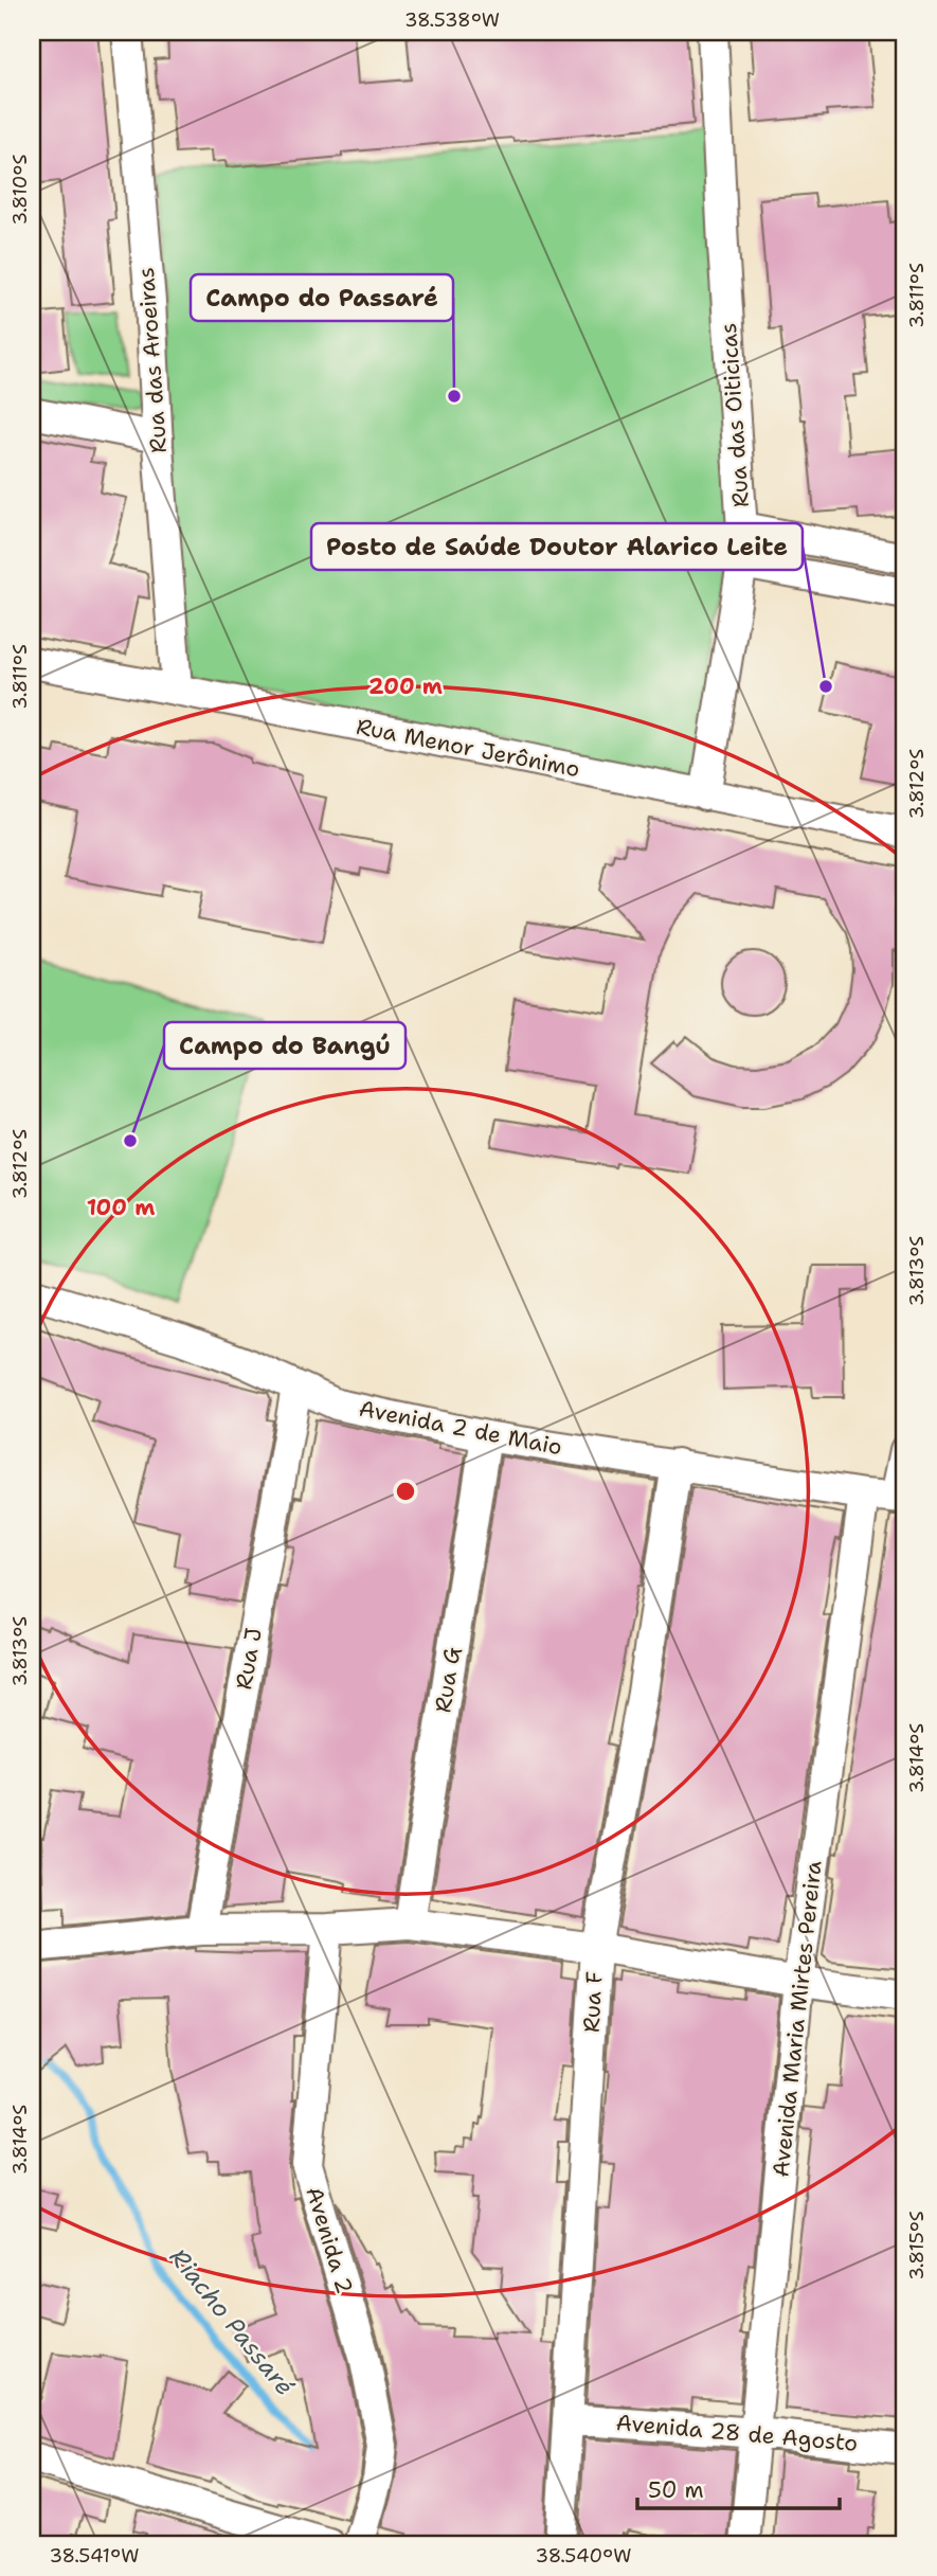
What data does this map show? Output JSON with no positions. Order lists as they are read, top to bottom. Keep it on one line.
{"streets":{"street":["Rua das Aroeiras","Rua das Oiticicas","Rua Menor Jerônimo","Avenida 2 de Maio","Rua J","Rua G","Rua F","Avenida Maria Mirtes Pereira","Avenida 2","Avenida 28 de Agosto"]},"crossings":[["Rua das Aroeiras","Rua Menor Jerônimo"],["Rua das Oiticicas","Rua Menor Jerônimo"],["Avenida 2 de Maio","Rua J"],["Avenida 2 de Maio","Rua G"],["Avenida 2 de Maio","Rua F"],["Avenida 2 de Maio","Avenida Maria Mirtes Pereira"],["Rua F","Avenida 28 de Agosto"],["Avenida Maria Mirtes Pereira","Avenida 28 de Agosto"]],"water":["Riacho Passaré"],"places":["Campo do Passaré","Posto de Saúde Doutor Alarico Leite","Campo do Bangú"],"scale_bar":"50 m","coordinates":["38.538°W","3.810°S","3.811°S","3.812°S","3.813°S","3.814°S","3.815°S","38.541°W","38.540°W"],"rings":["200 m","100 m"]}
